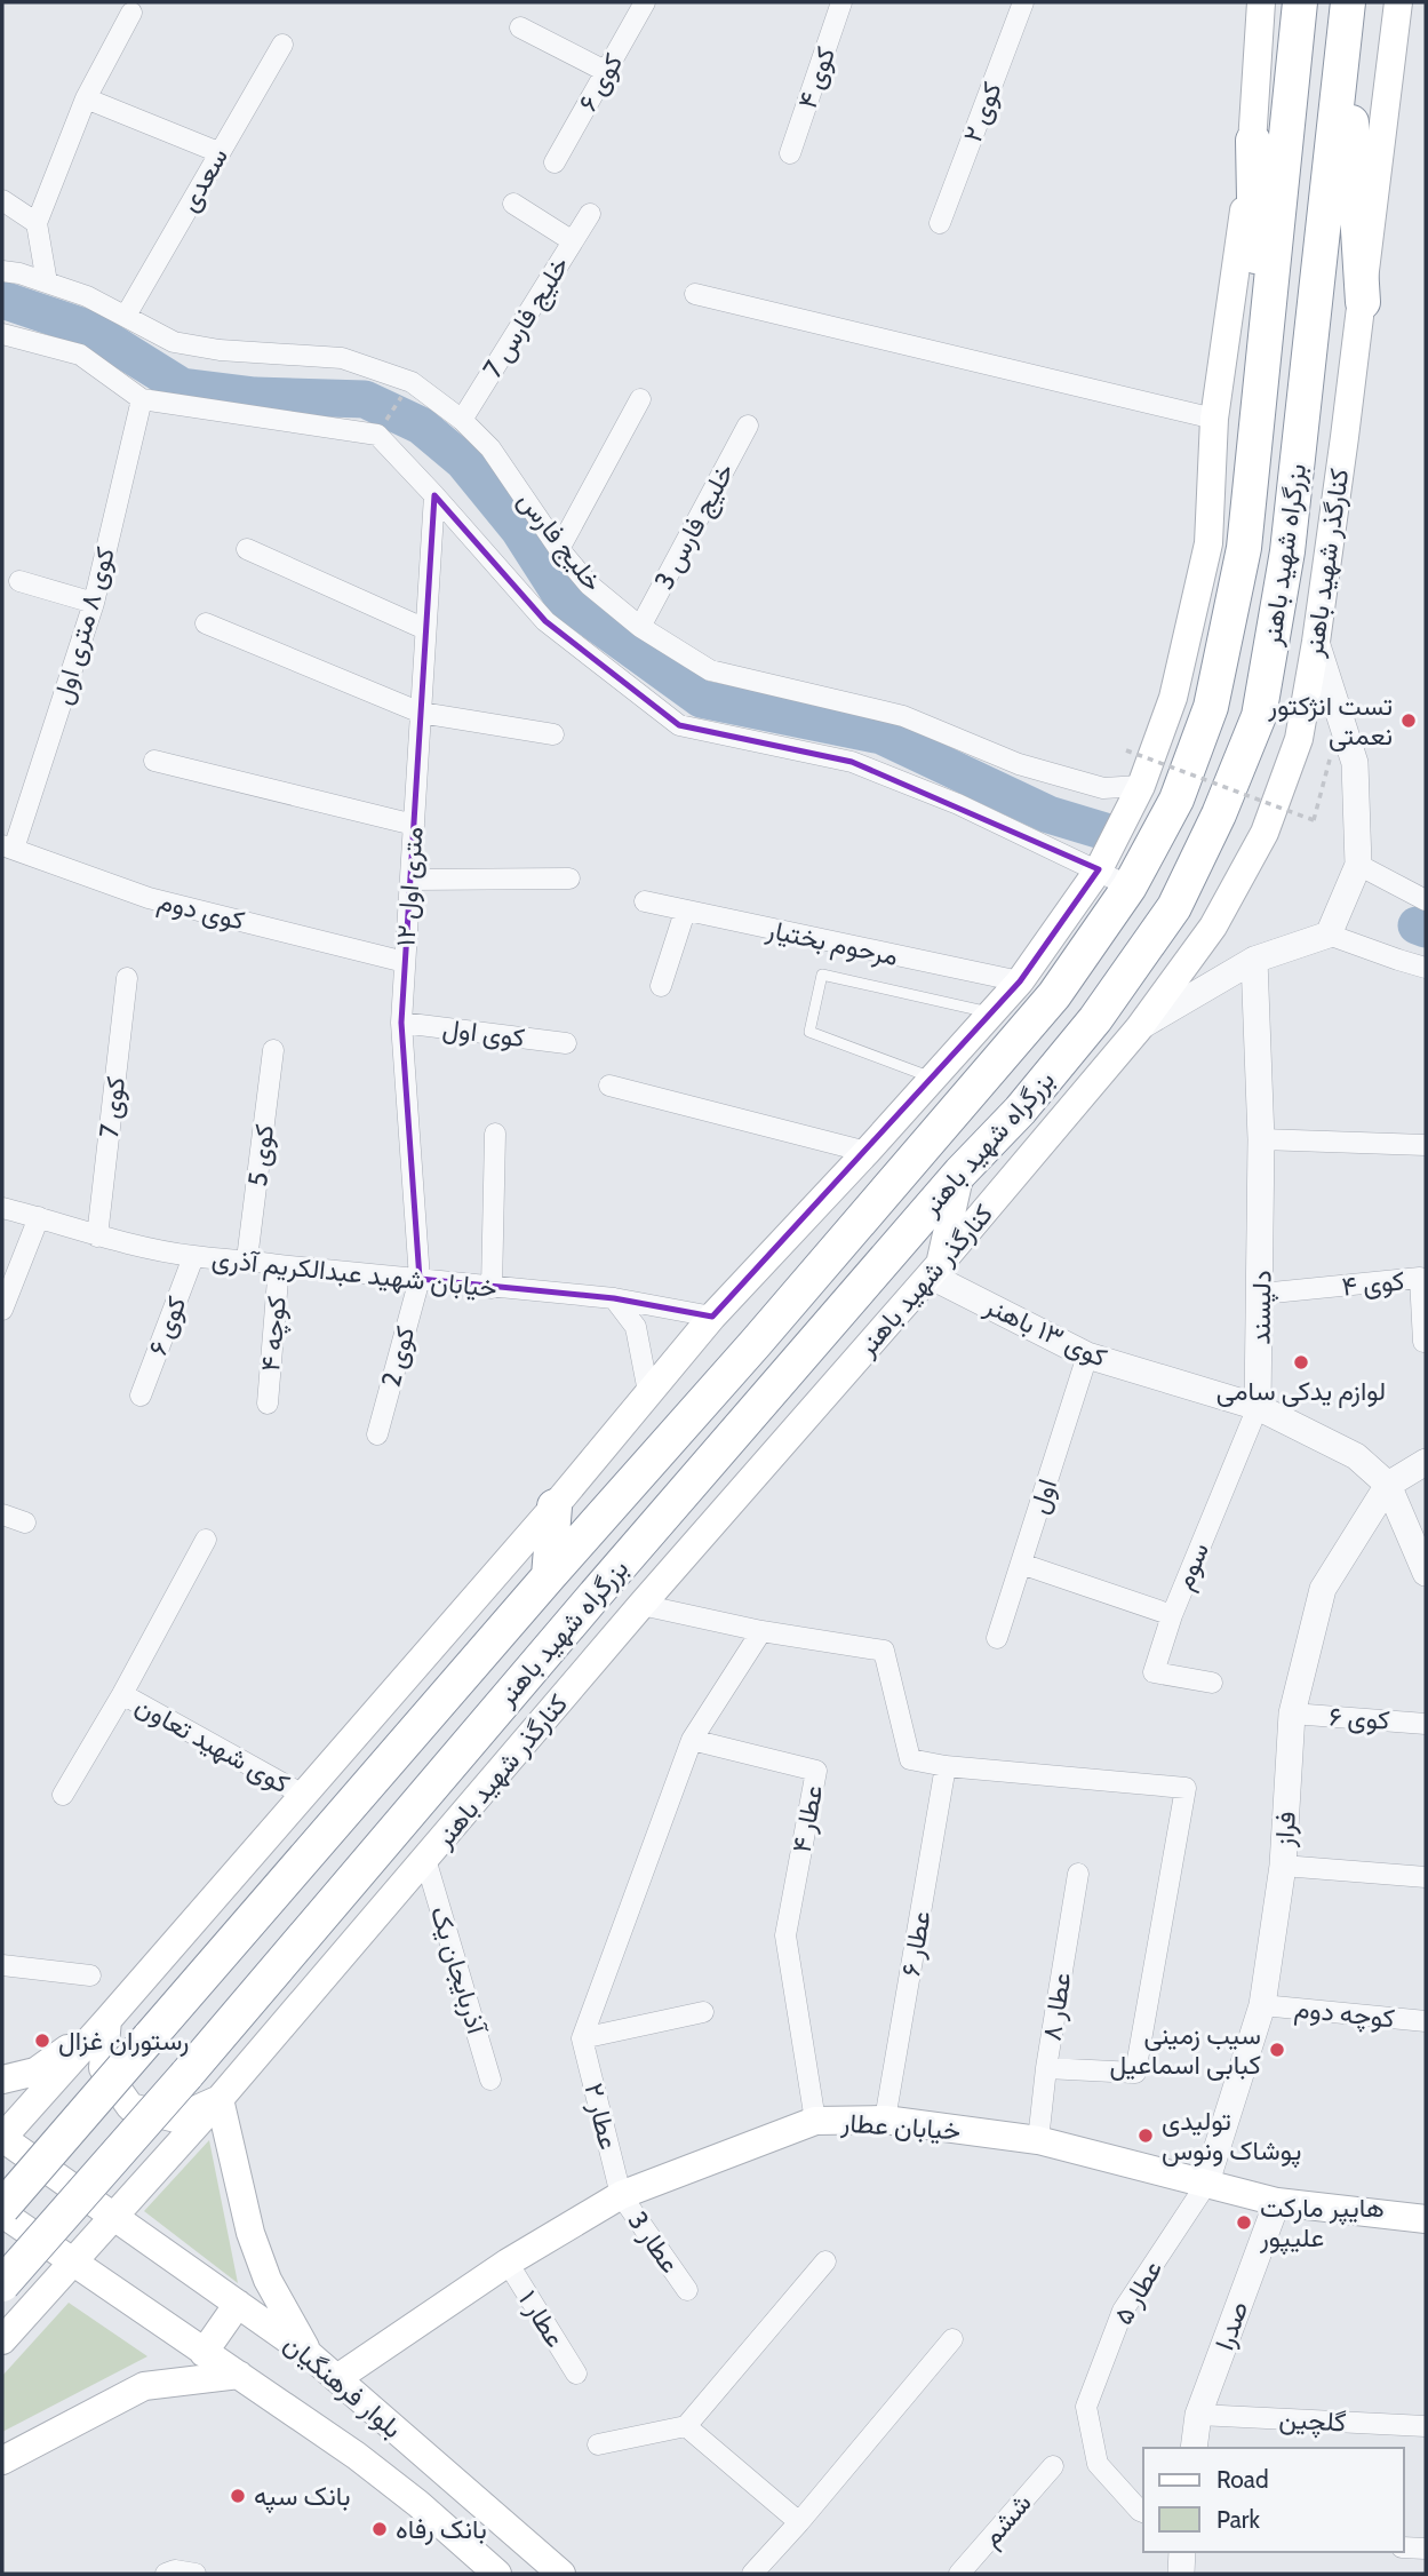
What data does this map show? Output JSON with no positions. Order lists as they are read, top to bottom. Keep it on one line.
{"streets":{"highway":["بزرگراه شهید باهنر"],"main road":["کنارگذر شهید باهنر","خیابان عطار","بلوار فرهنگیان"],"street":["کوی ۴","کوی ۶","کوی ۲","سعدی","خلیج فارس 7","خلیج فارس 3","خلیج فارس","کوی ۸ متری اول","۱۲ متری اول","کوی دوم","مرحوم بختیار","کوی اول","کوی 7","کوی 5","خیابان شهید عبدالکریم آذری","دلپسند","کوی ۱۳ باهنر","کوچه ۴","کوی 2","اول","سوم","کوی شهید تعاون","عطار ۴","فراز","عطار ۶","آذربایجان یک","عطار ۸","کوچه دوم","عطار ۲","عطار 3","عطار ۵","عطار ۱","صدرا","گلچین","ششم"]},"crossings":[["کوی ۴","دلپسند"],["کوی ۶","خیابان شهید عبدالکریم آذری"],["کوی ۶","فراز"],["سعدی","خلیج فارس"],["خلیج فارس 7","خلیج فارس"],["خلیج فارس 3","خلیج فارس"],["بزرگراه شهید باهنر","بلوار فرهنگیان"],["کنارگذر شهید باهنر","کوی ۱۳ باهنر"],["کنارگذر شهید باهنر","آذربایجان یک"],["کنارگذر شهید باهنر","بلوار فرهنگیان"],["کوی ۸ متری اول","کوی دوم"],["۱۲ متری اول","کوی دوم"],["۱۲ متری اول","کوی اول"],["۱۲ متری اول","خیابان شهید عبدالکریم آذری"],["۱۲ متری اول","کوی 2"],["کوی 7","خیابان شهید عبدالکریم آذری"],["کوی 5","خیابان شهید عبدالکریم آذری"],["خیابان شهید عبدالکریم آذری","کوچه ۴"],["خیابان شهید عبدالکریم آذری","کوی 2"],["دلپسند","کوی ۱۳ باهنر"],["دلپسند","سوم"],["کوی ۱۳ باهنر","اول"],["کوی ۱۳ باهنر","سوم"],["عطار ۴","خیابان عطار"],["فراز","کوچه دوم"],["فراز","خیابان عطار"],["فراز","عطار ۵"],["عطار ۶","خیابان عطار"],["عطار ۸","خیابان عطار"],["عطار ۲","خیابان عطار"],["عطار ۲","عطار 3"],["خیابان عطار","عطار 3"],["خیابان عطار","عطار ۵"],["خیابان عطار","عطار ۱"],["خیابان عطار","صدرا"],["خیابان عطار","بلوار فرهنگیان"],["صدرا","گلچین"]],"places":["تست انژکتور نعمتی","لوازم یدکی سامی","رستوران غزال","سیب زمینی کبابی اسماعیل","تولیدی پوشاک ونوس","هایپر مارکت علیپور","بانک سپه","بانک رفاه"],"legend":["Road","Park"]}
